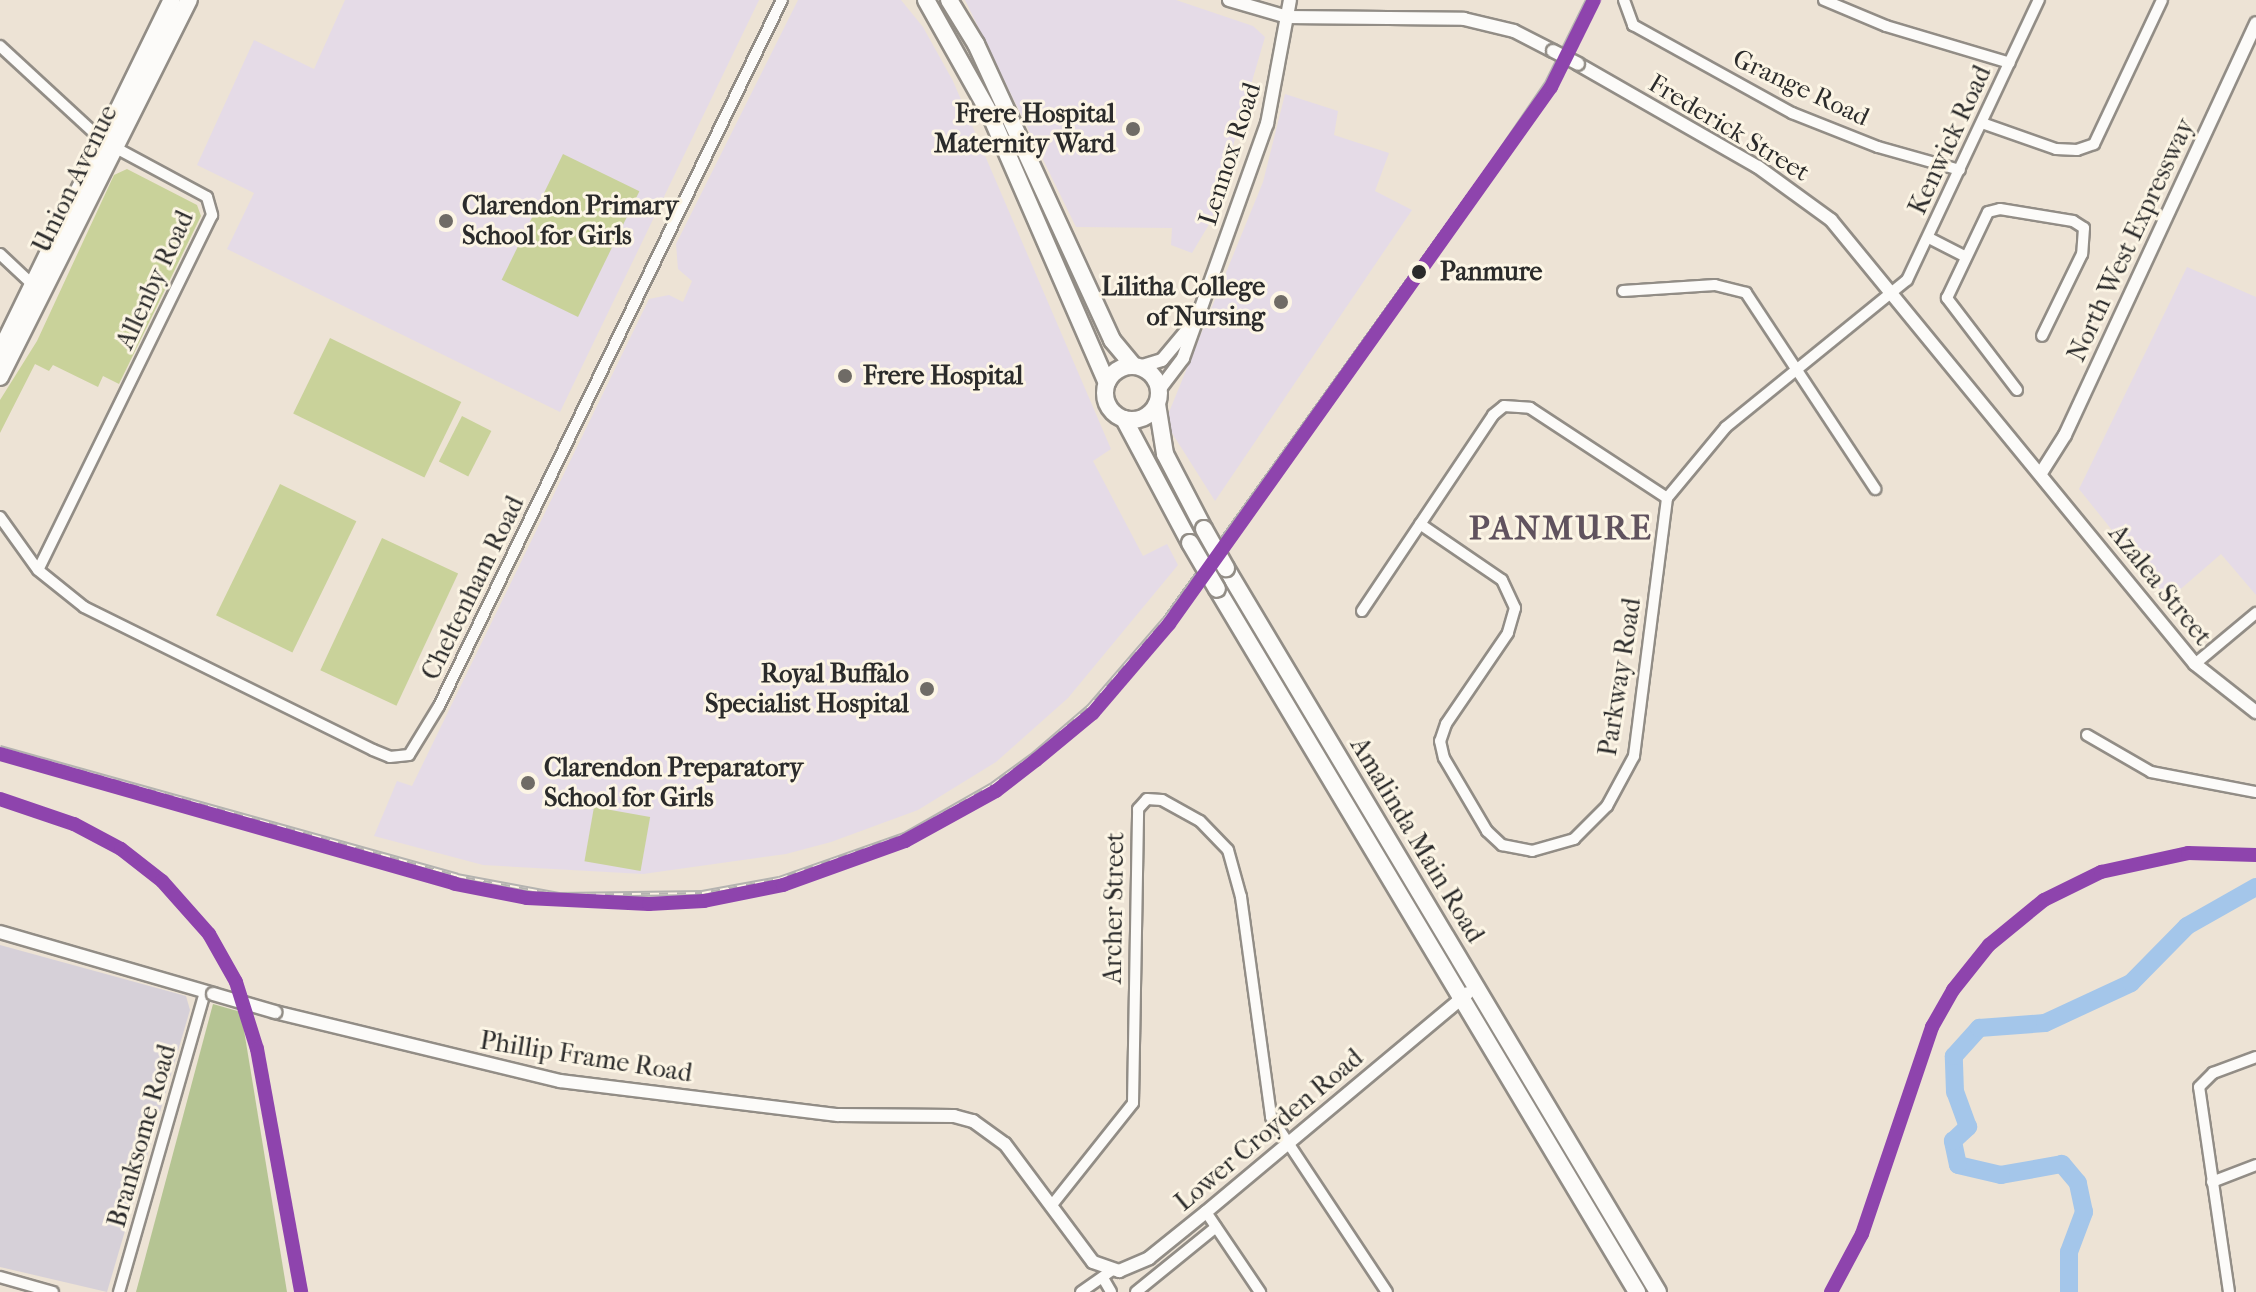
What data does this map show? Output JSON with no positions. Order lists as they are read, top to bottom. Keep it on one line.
{"streets":{"main road":["Union Avenue","Amalinda Main Road"],"street":["Grange Road","Frederick Street","Kenwick Road","Lennox Road","North West Expressway","Allenby Road","Azalea Street","Cheltenham Road","Parkway Road","Archer Street","Phillip Frame Road","Lower Croyden Road","Branksome Road"]},"crossings":[["Grange Road","Kenwick Road"],["Frederick Street","Kenwick Road"],["Frederick Street","Lennox Road"],["Frederick Street","North West Expressway"],["Frederick Street","Azalea Street"],["Lennox Road","Amalinda Main Road"],["Union Avenue","Allenby Road"],["North West Expressway","Azalea Street"],["Allenby Road","Cheltenham Road"],["Amalinda Main Road","Lower Croyden Road"],["Archer Street","Phillip Frame Road"],["Archer Street","Lower Croyden Road"],["Phillip Frame Road","Lower Croyden Road"],["Phillip Frame Road","Branksome Road"]],"districts":["PANMURE"],"places":["Frere Hospital Maternity Ward","Clarendon Primary School for Girls","Panmure","Lilitha College of Nursing","Frere Hospital","Royal Buffalo Specialist Hospital","Clarendon Preparatory School for Girls"]}
